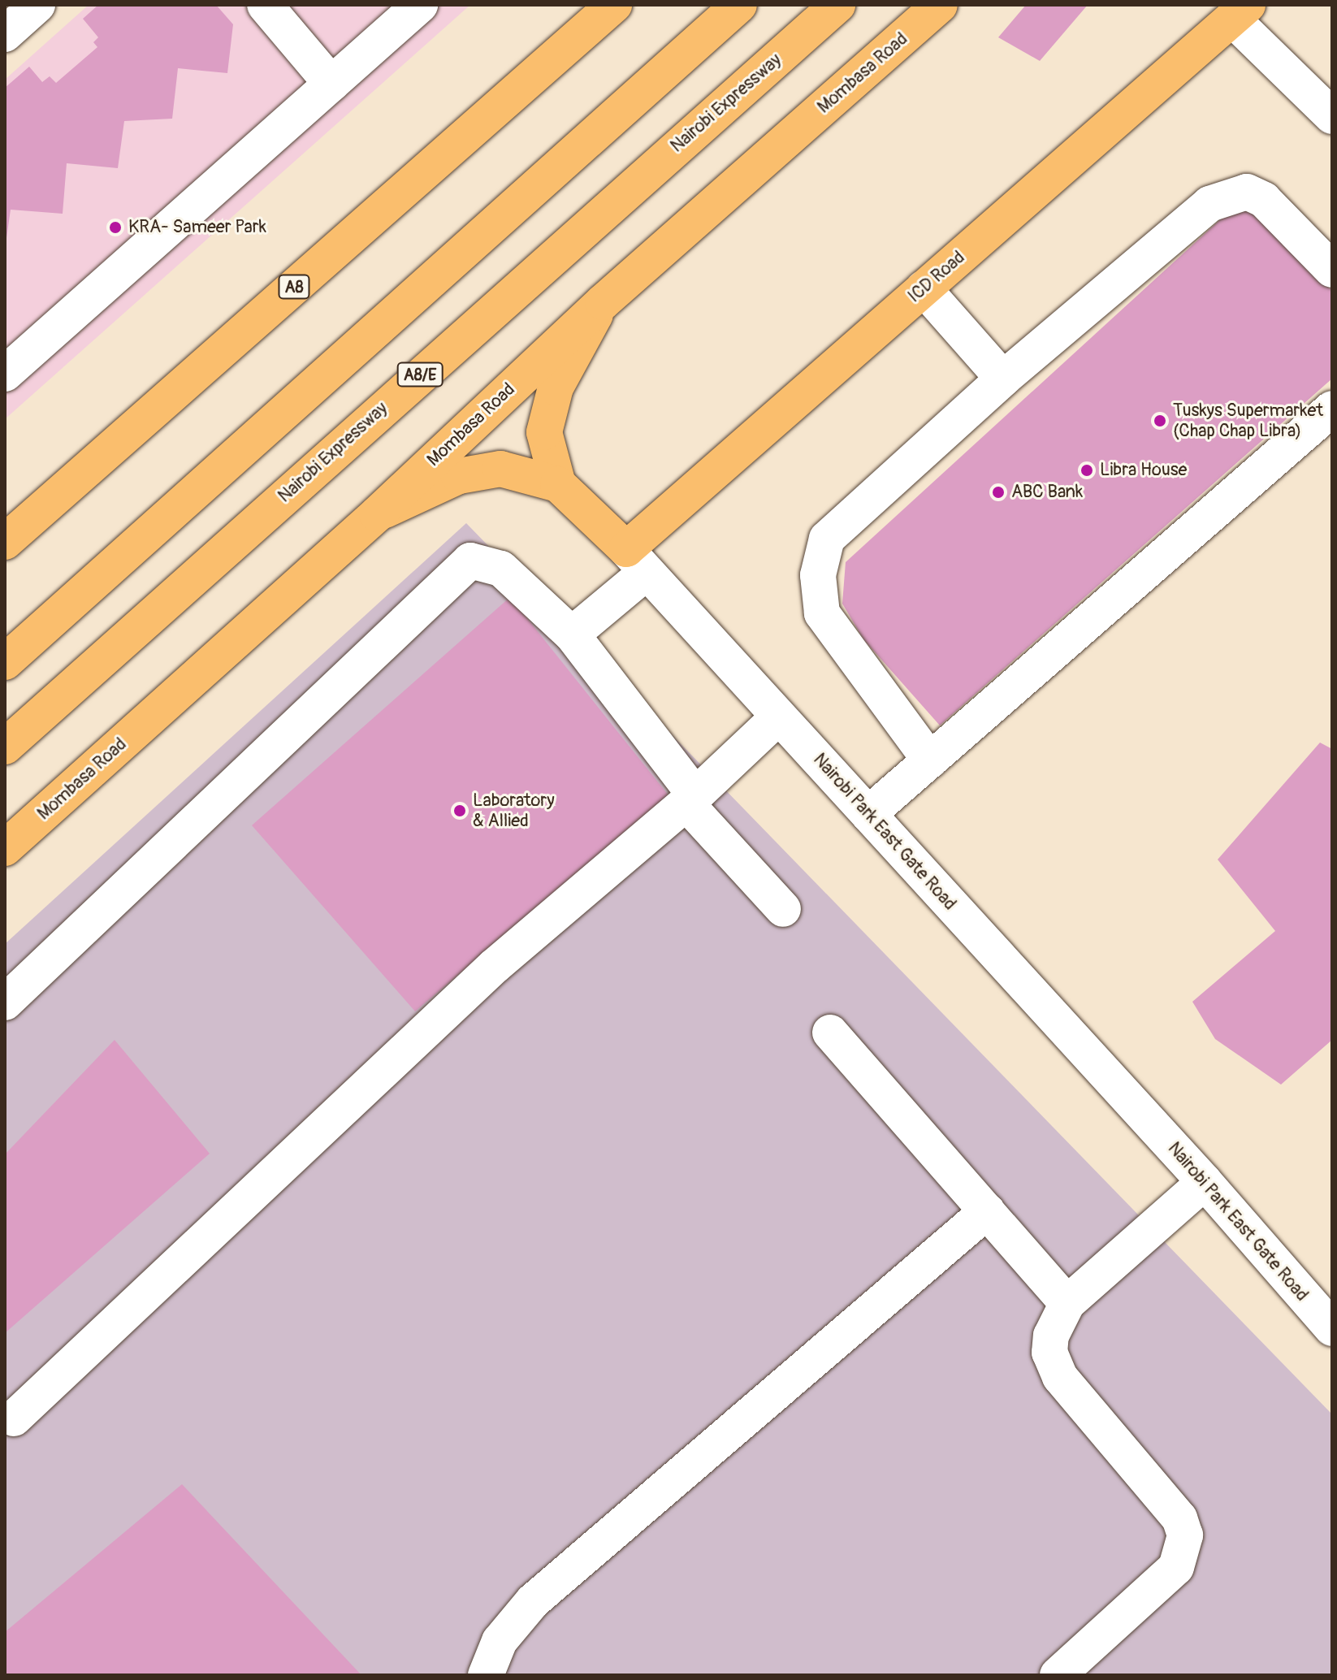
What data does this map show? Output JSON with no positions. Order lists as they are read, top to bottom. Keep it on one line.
{"streets":{"main road":["Mombasa Road","Nairobi Expressway","ICD Road","A8","A8/E","Nairobi Park East Gate Road"]},"crossings":[["Mombasa Road","Nairobi Park East Gate Road"],["ICD Road","Nairobi Park East Gate Road"]],"places":["KRA- Sameer Park","Tuskys Supermarket (Chap Chap Libra)","Libra House","ABC Bank","Laboratory & Allied"]}
